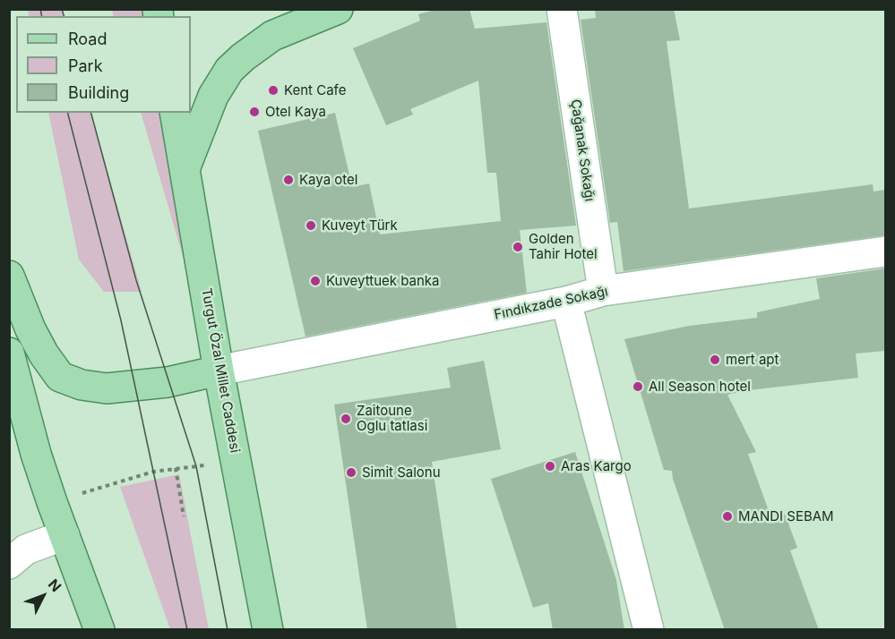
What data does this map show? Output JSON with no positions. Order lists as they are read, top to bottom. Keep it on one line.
{"streets":{"main road":["Turgut Özal Millet Caddesi"],"street":["Çağanak Sokağı","Fındıkzade Sokağı"]},"crossings":[["Çağanak Sokağı","Fındıkzade Sokağı"],["Fındıkzade Sokağı","Turgut Özal Millet Caddesi"]],"places":["Kent Cafe","Otel Kaya","Kaya otel","Kuveyt Türk","Golden Tahir Hotel","Kuveyttuek banka","mert apt","All Season hotel","Zaitoune Oglu tatlasi","Aras Kargo","Simit Salonu","MANDI SEBAM"],"legend":["Road","Park","Building"],"north":"top right"}
